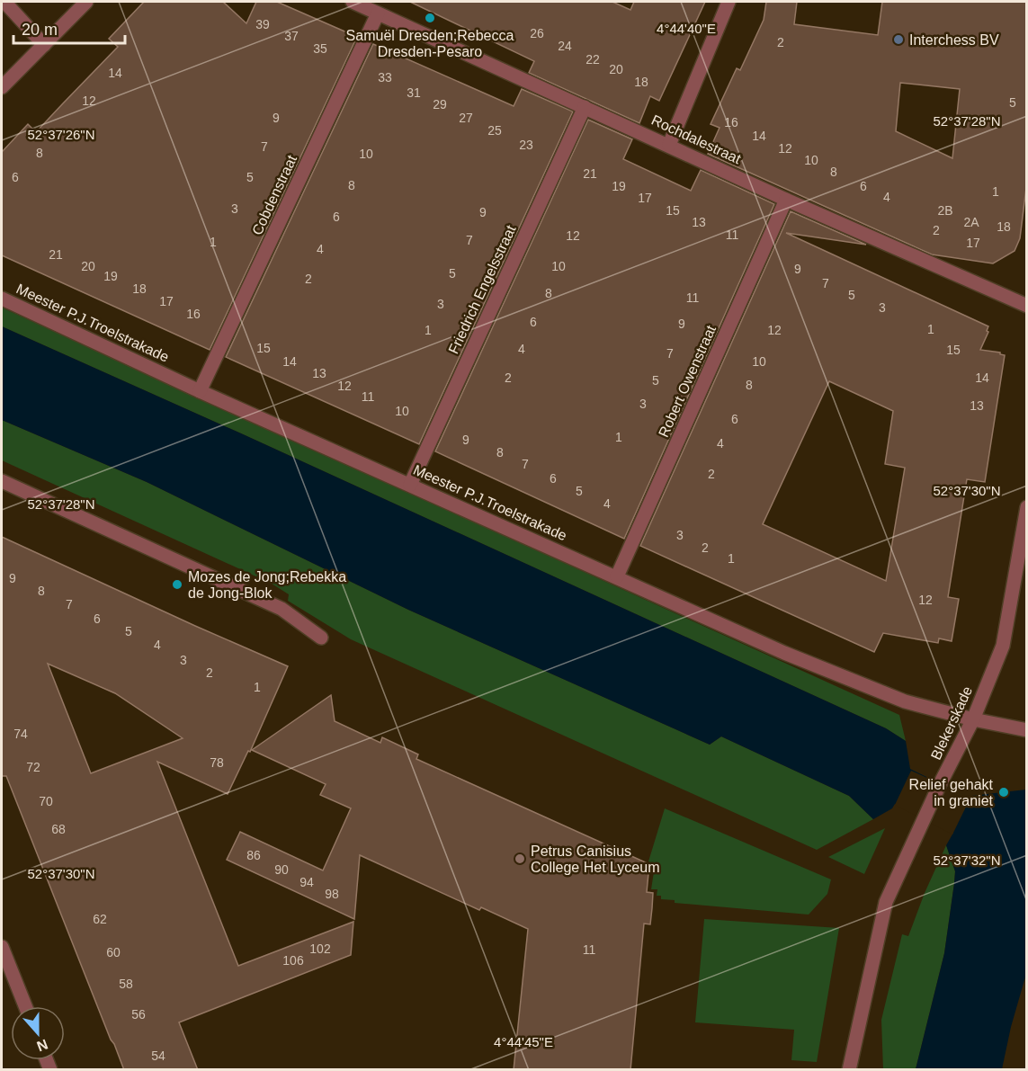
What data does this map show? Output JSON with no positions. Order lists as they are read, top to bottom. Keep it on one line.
{"streets":{"street":["Rochdalestraat","Cobdenstraat","Friedrich Engelsstraat","Meester P.J.Troelstrakade","Robert Owenstraat","Blekerskade"]},"crossings":[["Rochdalestraat","Cobdenstraat"],["Rochdalestraat","Friedrich Engelsstraat"],["Rochdalestraat","Robert Owenstraat"],["Cobdenstraat","Meester P.J.Troelstrakade"],["Friedrich Engelsstraat","Meester P.J.Troelstrakade"],["Meester P.J.Troelstrakade","Robert Owenstraat"],["Meester P.J.Troelstrakade","Blekerskade"]],"places":["Samuël Dresden;Rebecca Dresden-Pesaro","Interchess BV","Mozes de Jong;Rebekka de Jong-Blok","Relief gehakt in graniet","Petrus Canisius College Het Lyceum"],"house_numbers":["39","26","37","2","24","35","22","20","14","33","18","31","12","5","29","9","27","16","25","14","23","7","12","8","10","10","8","21","6","5","8","19","6","1","4","17","3","15","2B","9","6","13","2A","18","2","11","12","7","1","17","4","21","20","10","9","5","19","2","7","18","8","5","11","17","3","3","16","6","9","1","1","12","15","4","15","7","14","10","13","2","14","5","8","12","11","3","13","10","6","1","9","4","8","7","2","6","5","4","3","2","1","9","8","12","7","6","5","4","3","2","1","74","78","72","70","68","86","90","94","98","62","102","11","60","106","58","56","54"],"scale_bar":"20 m","north":"bottom","coordinates":["4°44'40\"E","52°37'28\"N","52°37'26\"N","52°37'30\"N","52°37'32\"N","4°44'45\"E"]}
